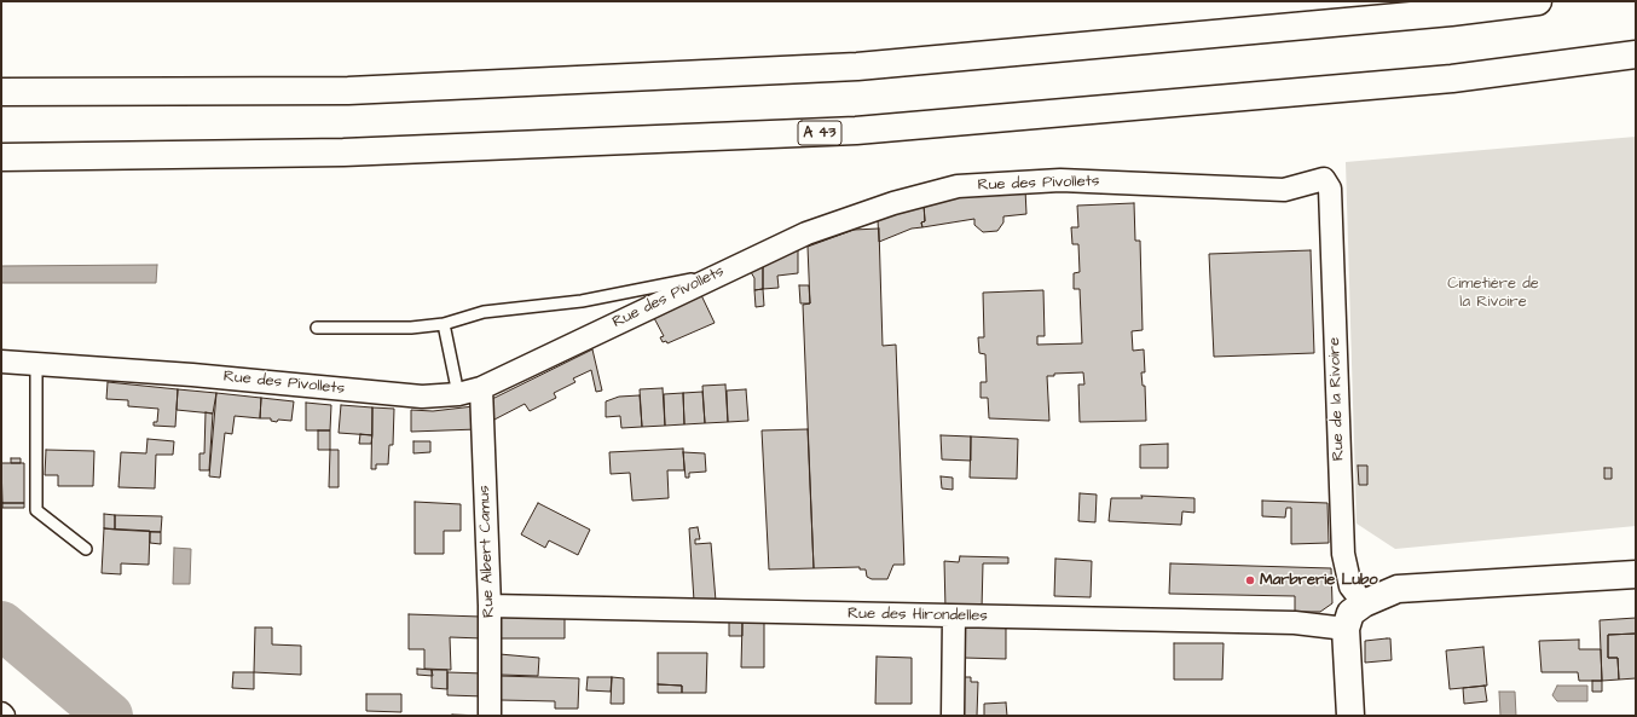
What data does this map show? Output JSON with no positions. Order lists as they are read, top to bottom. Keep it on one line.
{"streets":{"main road":["A 43"],"street":["Rue des Pivollets","Rue de la Rivoire","Rue Albert Camus","Rue des Hirondelles"]},"crossings":[["Rue des Pivollets","Rue de la Rivoire"],["Rue des Pivollets","Rue Albert Camus"],["Rue Albert Camus","Rue des Hirondelles"]],"parks":["Cimetière de la Rivoire"],"places":["Marbrerie Lubo"]}
